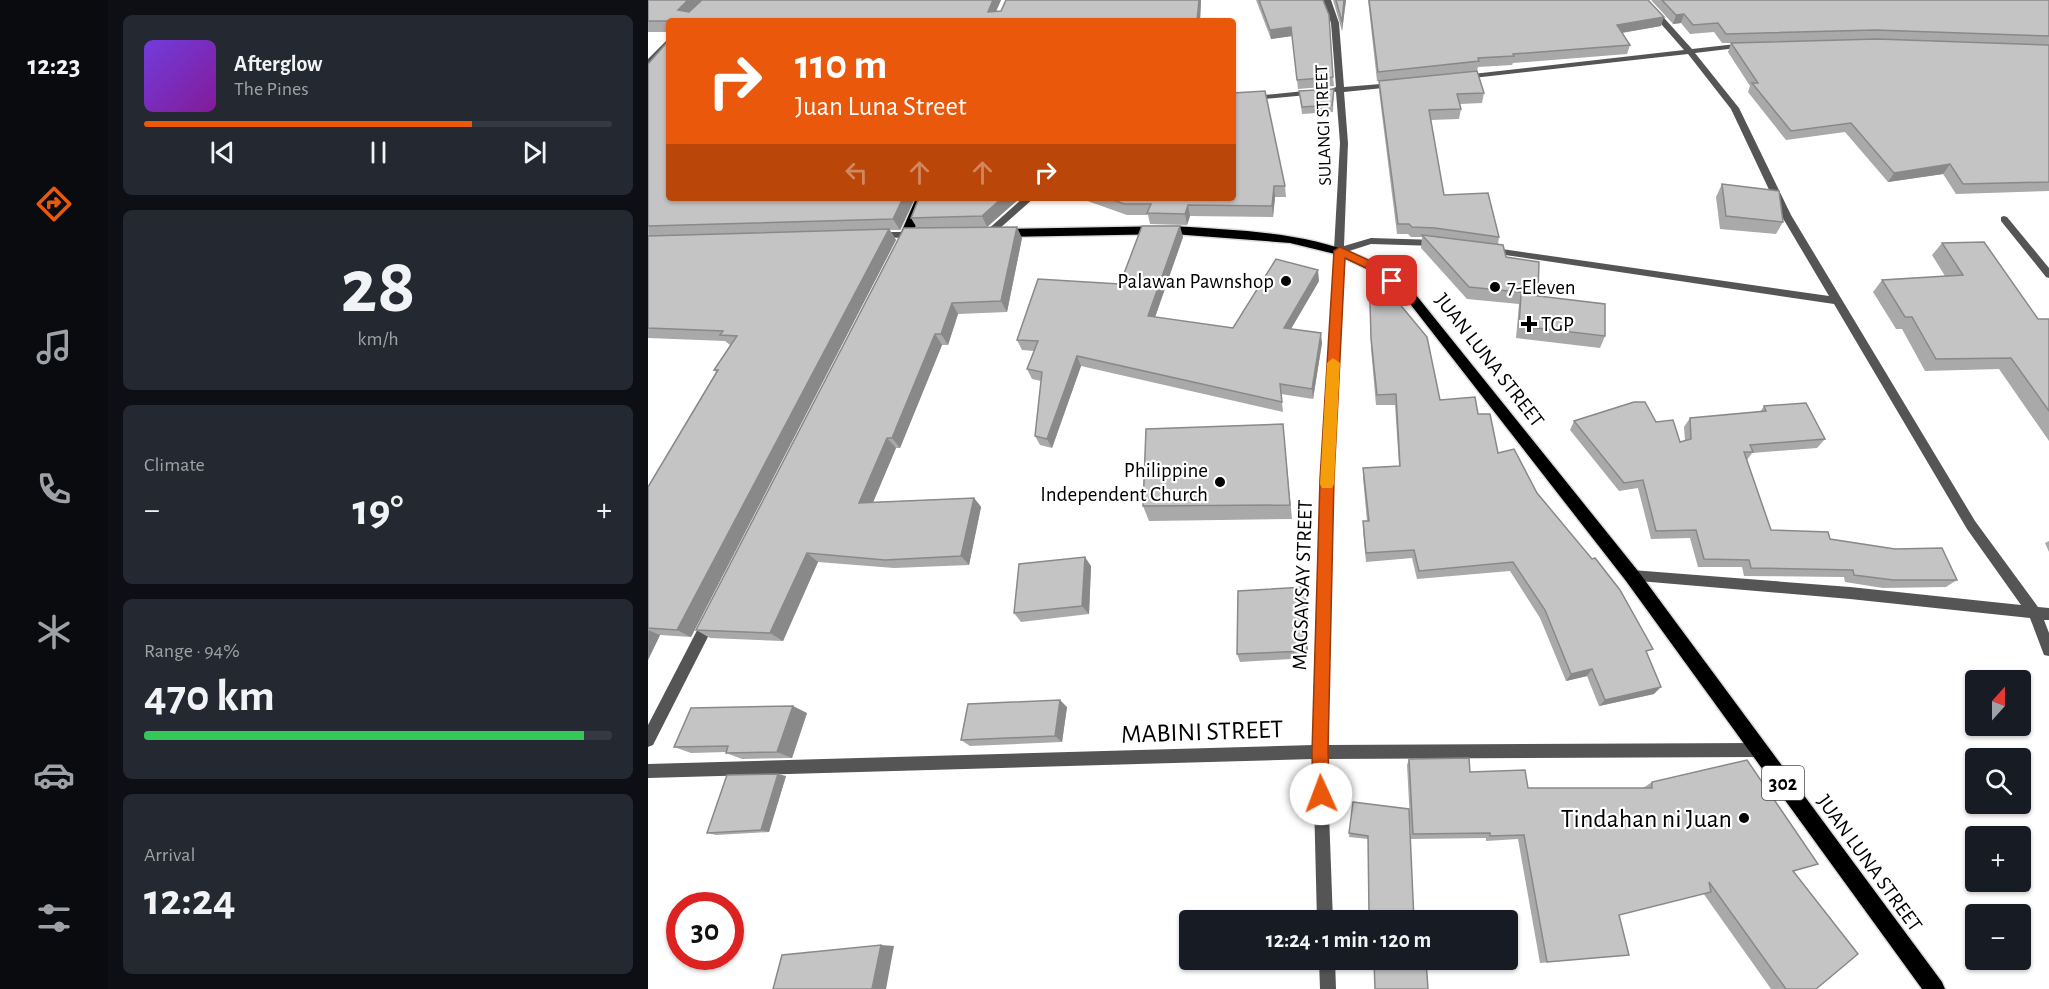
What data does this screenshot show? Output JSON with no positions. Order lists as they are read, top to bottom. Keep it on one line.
{"streets":{"main road":["JUAN LUNA STREET","302"],"street":["SULANGI STREET","MAGSAYSAY STREET","MABINI STREET"]},"crossings":[["SULANGI STREET","JUAN LUNA STREET"],["SULANGI STREET","MAGSAYSAY STREET"],["JUAN LUNA STREET","MAGSAYSAY STREET"],["JUAN LUNA STREET","MABINI STREET"],["MAGSAYSAY STREET","MABINI STREET"]],"places":{"other":["Palawan Pawnshop","7-Eleven","Philippine Independent Church","Tindahan ni Juan"],"health":["TGP"]},"north":"top","page":{"tabs":"12:23","turn":["110 m","Juan Luna Street"],"song":["Afterglow","The Pines"],"tile":[["28","km/h"],"Climate",["Range · 94%","470 km"],["Arrival","12:24"]],"heat":["−","19°","+"],"map_buttons":["+","−"],"limit":"30","trip":"12:24 · 1 min · 120 m"}}
